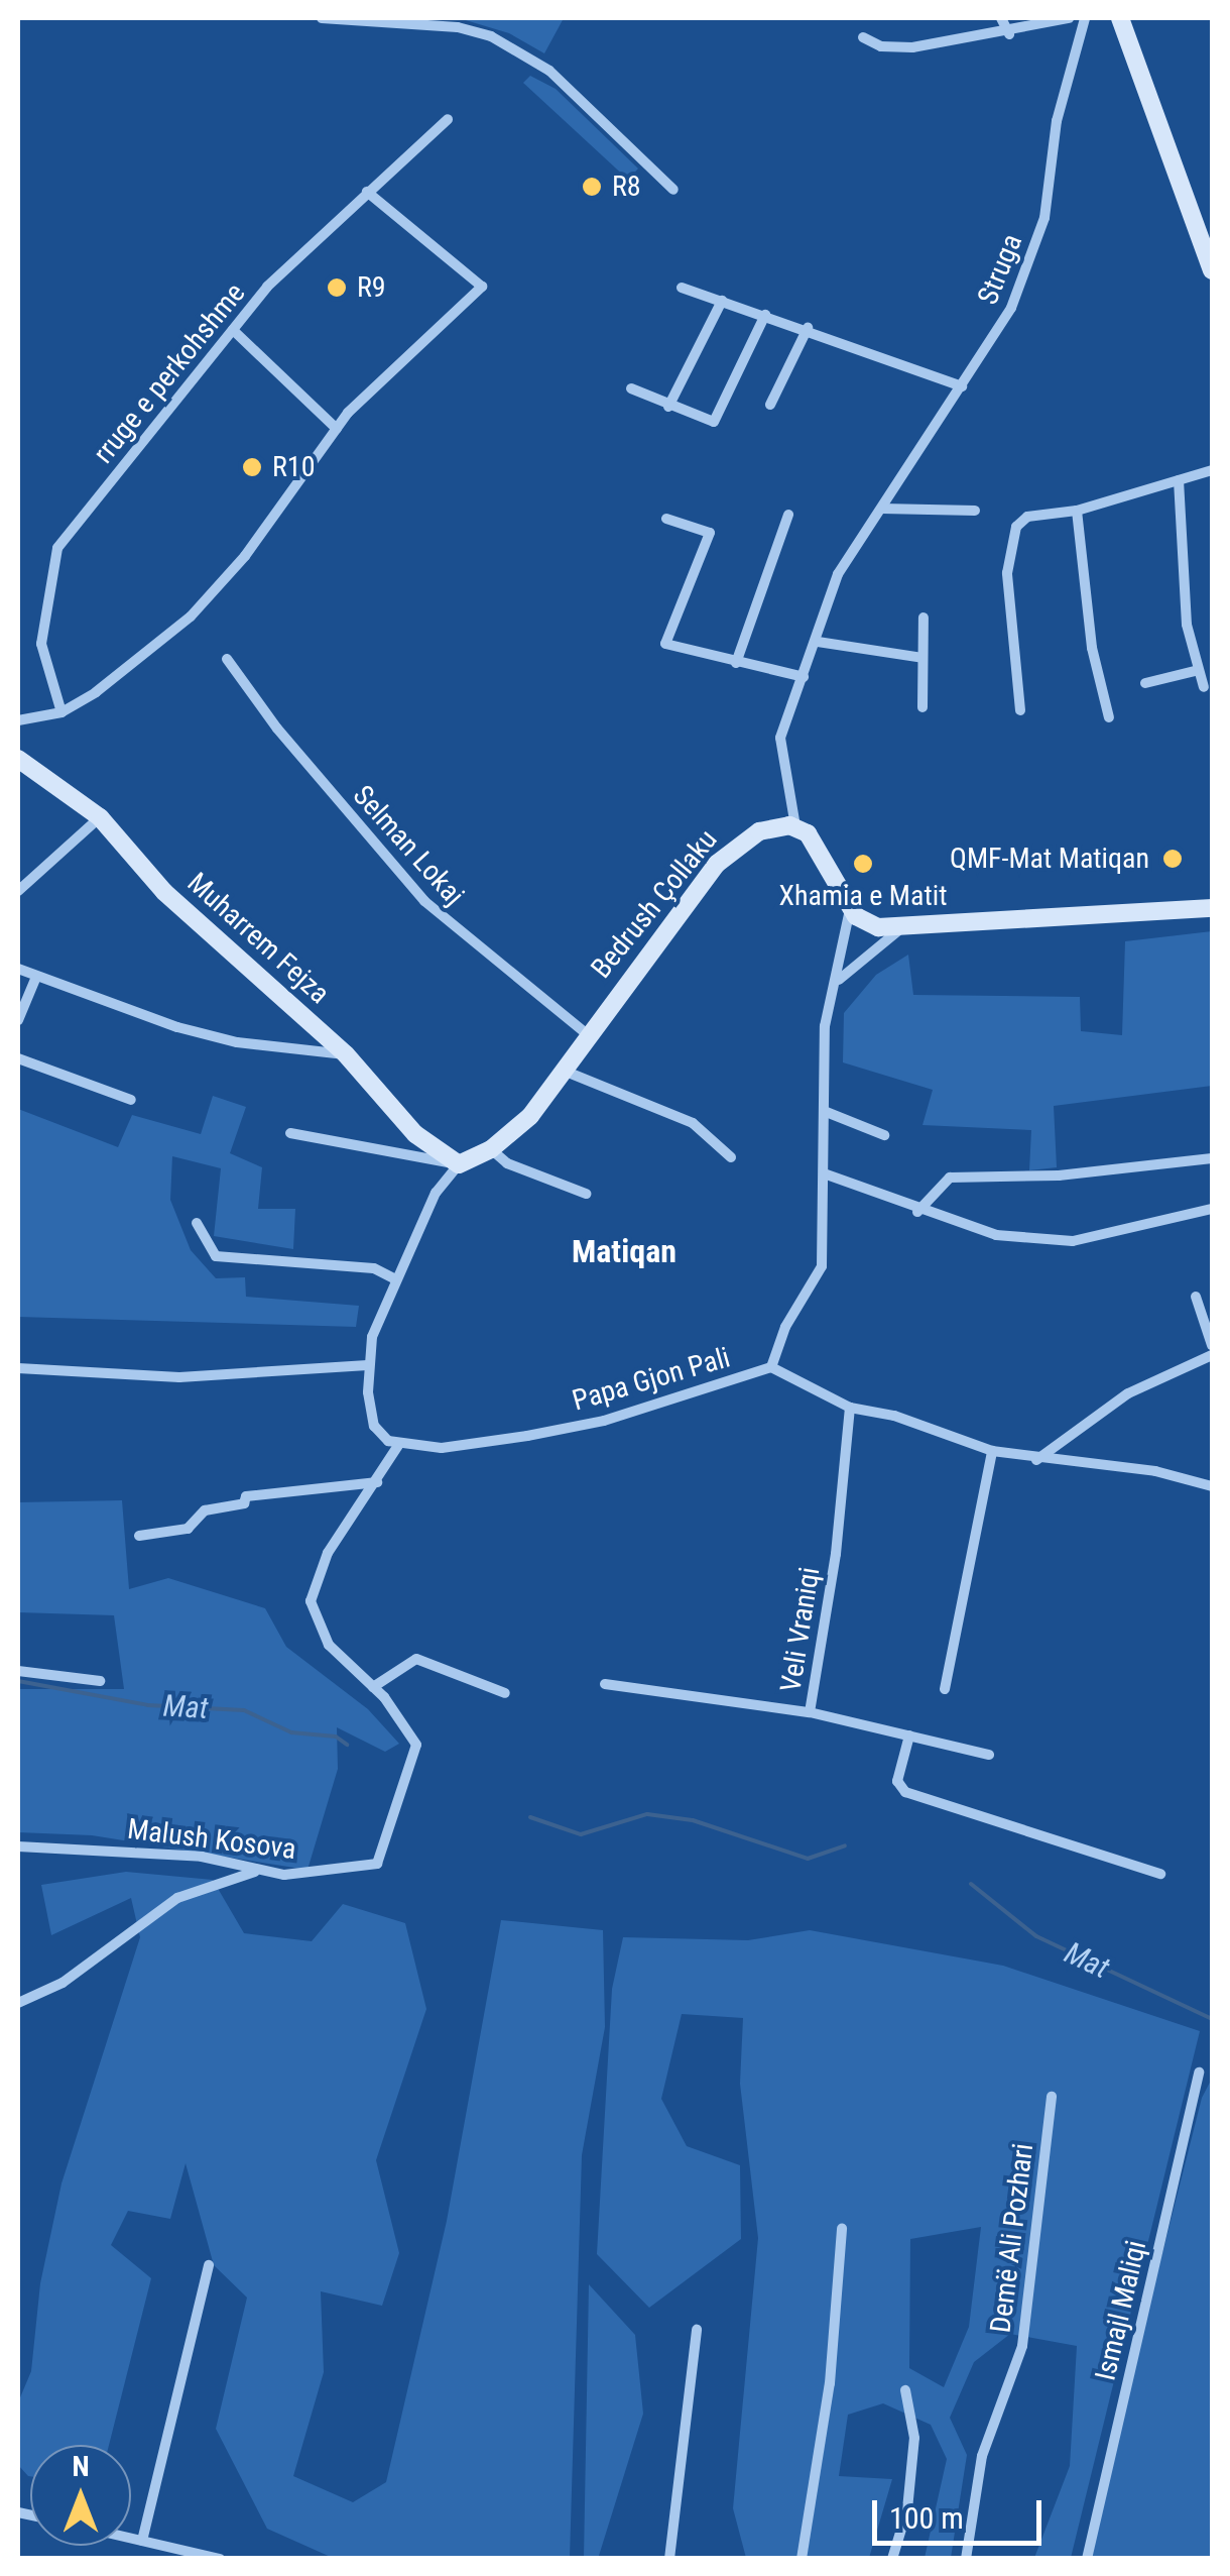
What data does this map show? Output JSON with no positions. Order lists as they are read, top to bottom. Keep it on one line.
{"streets":{"street":["Struga","rruge e perkohshme","Selman Lokaj","Bedrush Çollaku","Muharrem Fejza","Papa Gjon Pali","Veli Vraniqi","Malush Kosova","Demë Ali Pozhari","Ismajl Maliqi"]},"crossings":[["Struga","Bedrush Çollaku"],["Selman Lokaj","Bedrush Çollaku"],["Bedrush Çollaku","Muharrem Fejza"],["Papa Gjon Pali","Veli Vraniqi"],["Papa Gjon Pali","Malush Kosova"]],"districts":["Matiqan"],"water":["Mat"],"places":["R8","R9","R10","QMF-Mat Matiqan","Xhamia e Matit"],"scale_bar":"100 m","north":"top"}
